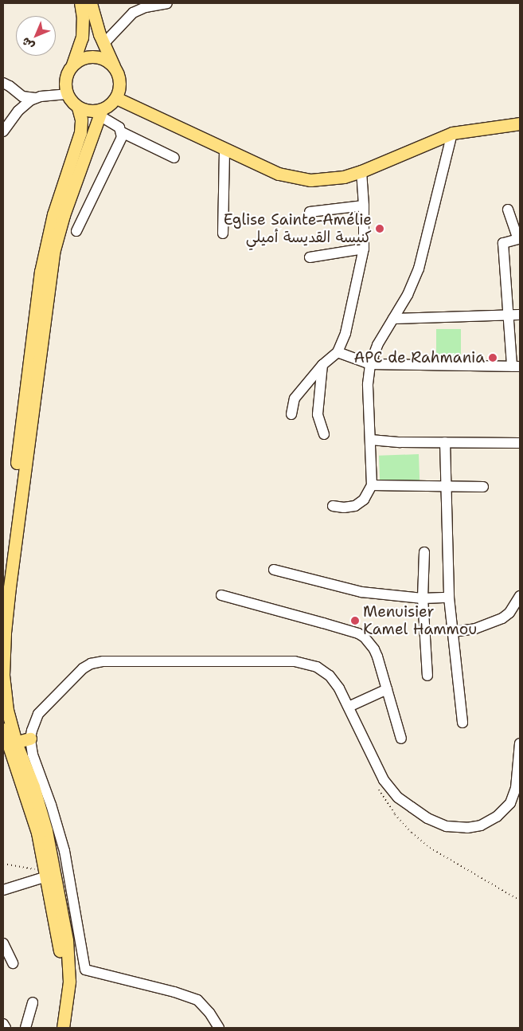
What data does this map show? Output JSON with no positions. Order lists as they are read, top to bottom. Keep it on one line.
{"places":["Eglise Sainte-Amélie كنيسة القديسة أميلي","APC de Rahmania","Menuisier Kamel Hammou"],"north":"bottom left"}
